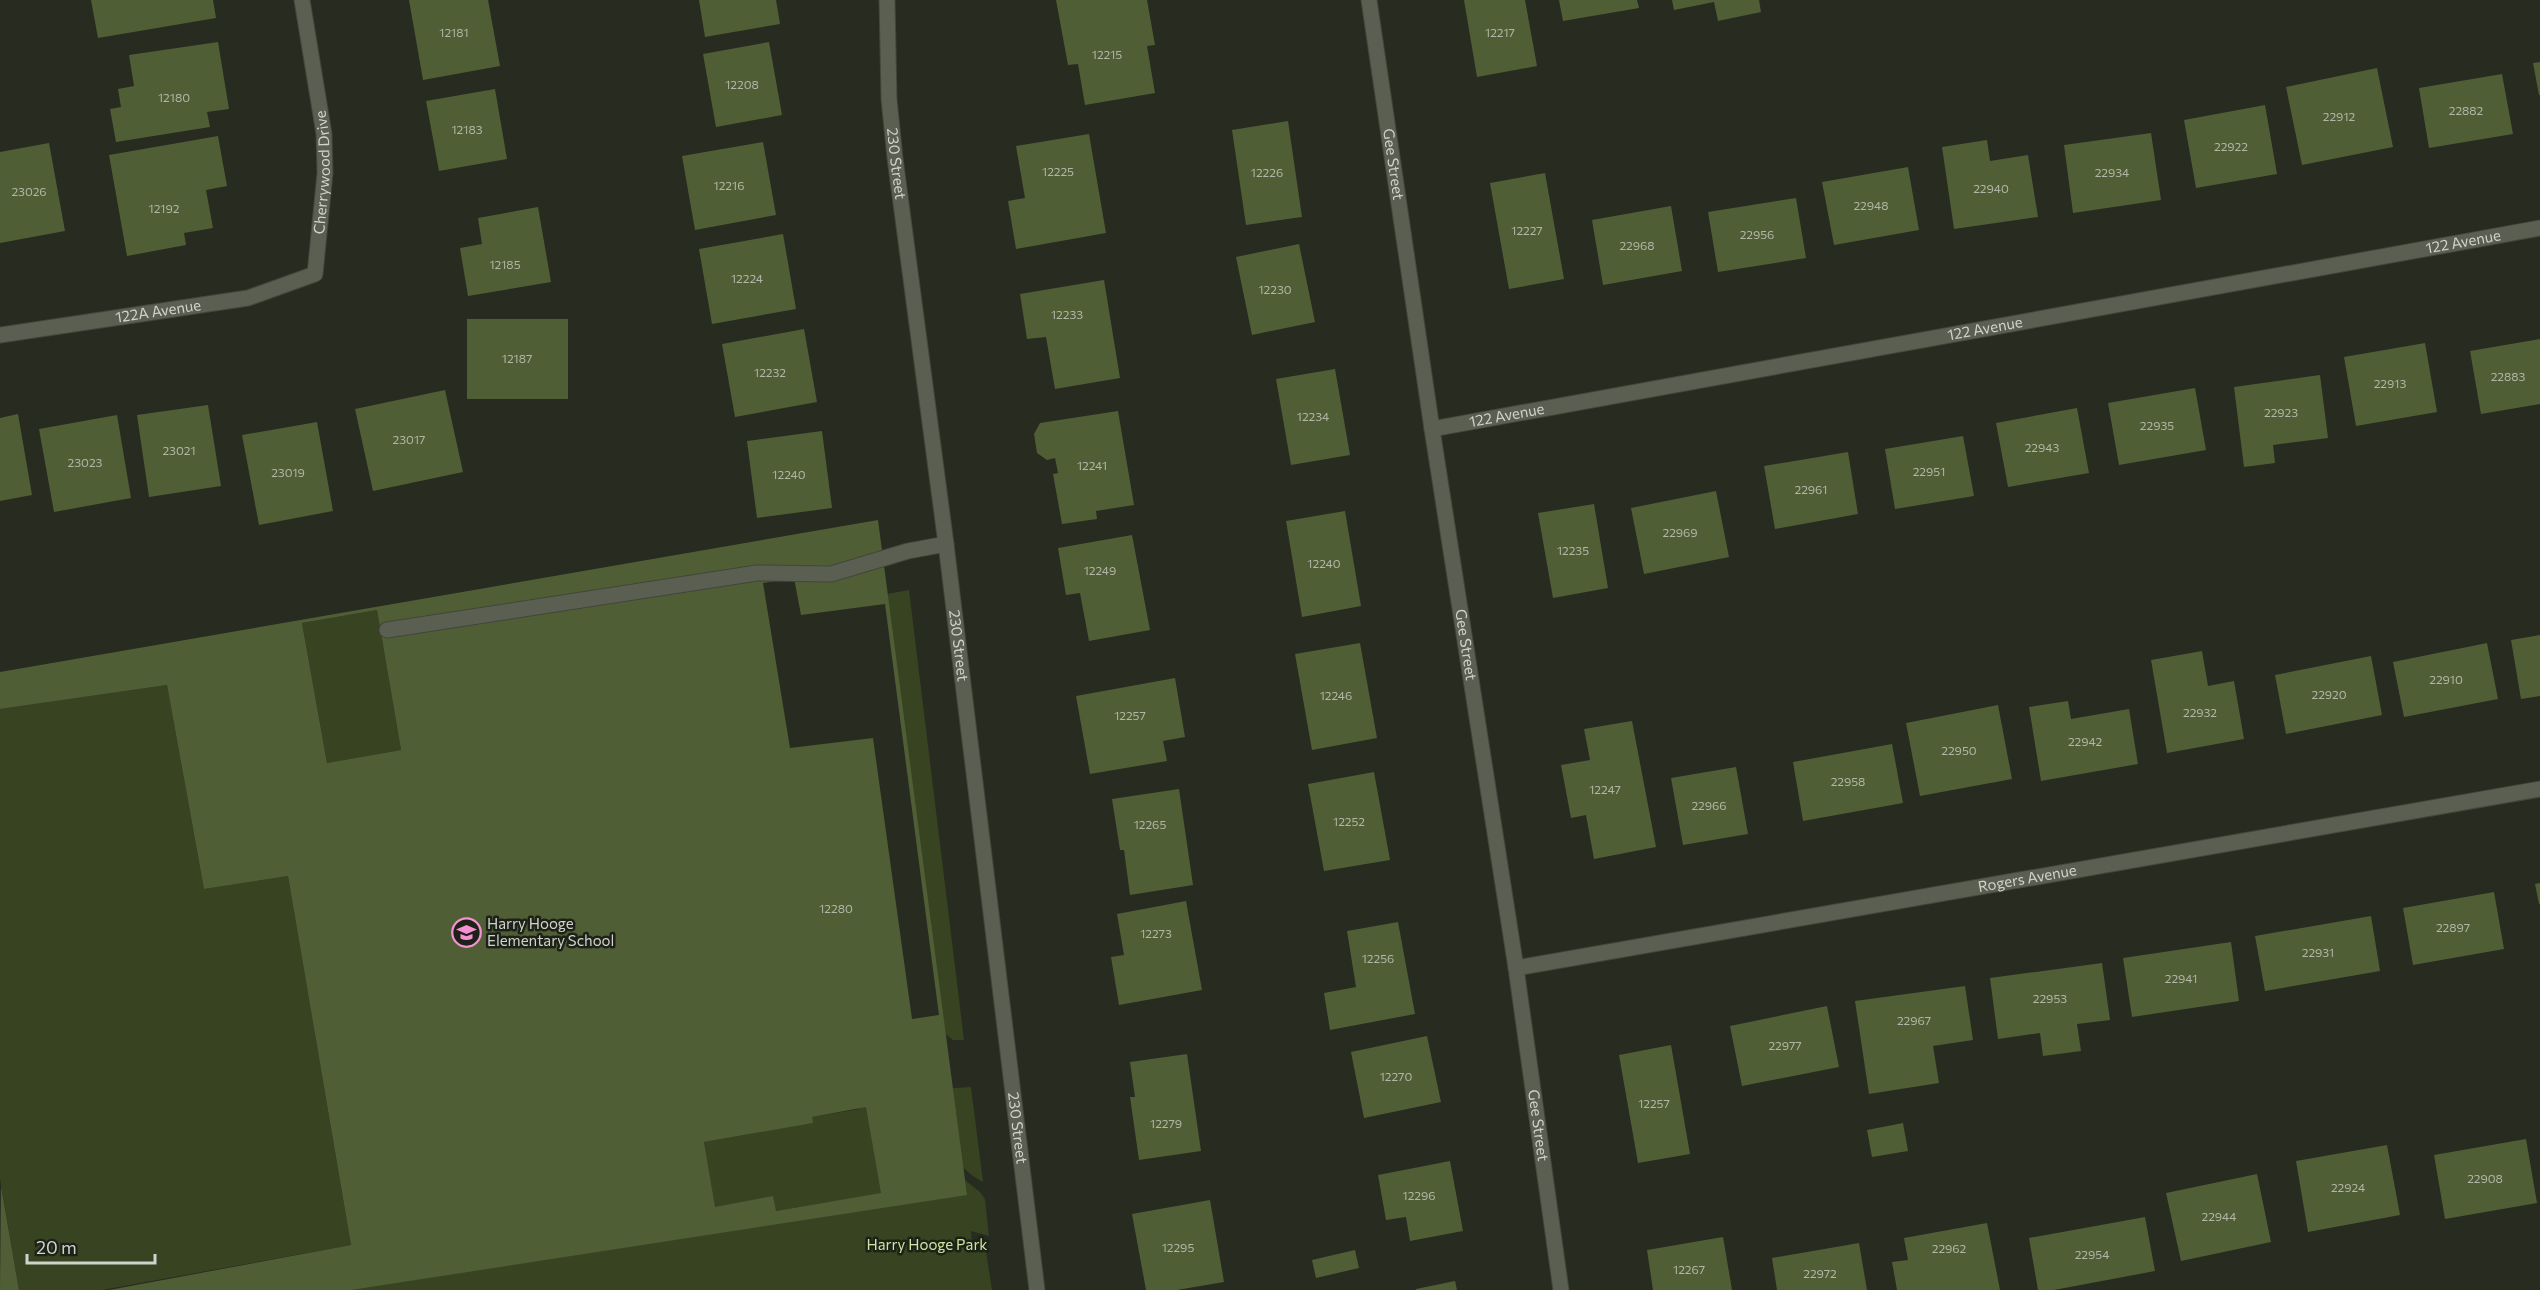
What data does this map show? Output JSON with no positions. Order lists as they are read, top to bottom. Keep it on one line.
{"streets":{"street":["230 Street","Gee Street","Cherrywood Drive","122 Avenue","122A Avenue","Rogers Avenue"]},"crossings":[["Gee Street","122 Avenue"],["Gee Street","Rogers Avenue"],["Cherrywood Drive","122A Avenue"]],"parks":["Harry Hooge Park"],"places":{"school or university":["Harry Hooge Elementary School"]},"house_numbers":["12181","12217","12215","12208","12180","22882","22912","12183","22922","12225","12226","22934","12216","22940","23026","22948","12192","12227","22956","22968","12185","12224","12230","12233","12187","12232","22883","22913","22923","12234","22935","23017","22943","23021","23023","12241","22951","23019","12240","22961","22969","12235","12240","12249","22910","22920","12246","22932","12257","22942","22950","22958","12247","22966","12252","12265","12280","22897","12273","22931","12256","22941","22953","22967","22977","12270","12257","12279","22908","22924","12296","22944","12295","22962","22954","12267","22972"],"scale_bar":"20 m"}
